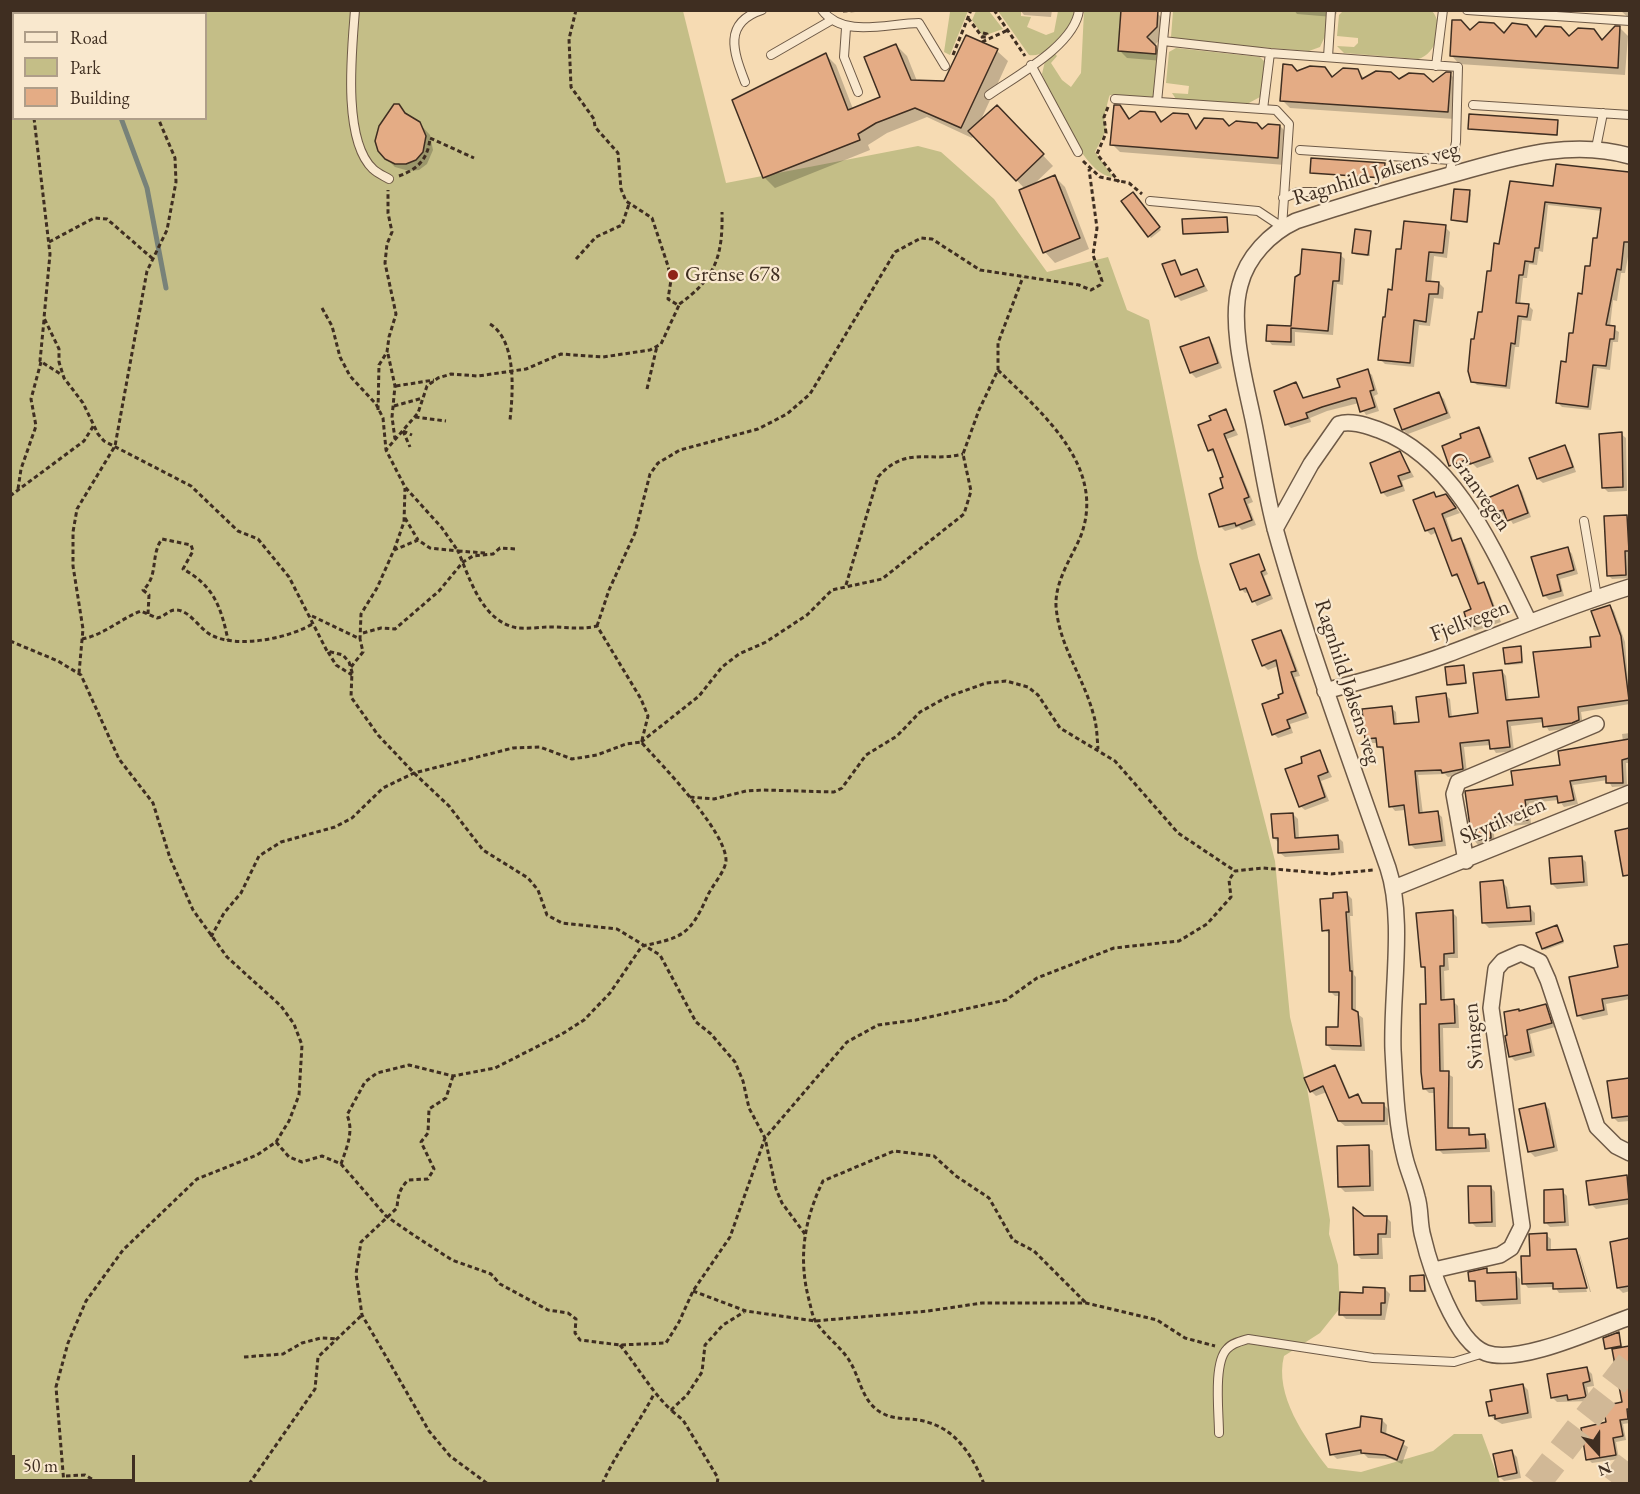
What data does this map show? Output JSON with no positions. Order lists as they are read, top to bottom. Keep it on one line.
{"streets":{"street":["Ragnhild Jølsens veg","Granvegen","Fjellvegen","Skytilveien","Svingen"]},"crossings":[["Ragnhild Jølsens veg","Granvegen"],["Ragnhild Jølsens veg","Fjellvegen"],["Ragnhild Jølsens veg","Skytilveien"],["Ragnhild Jølsens veg","Svingen"],["Granvegen","Fjellvegen"]],"places":["Grense 678"],"legend":["Road","Park","Building"],"scale_bar":"50 m","north":"bottom"}
